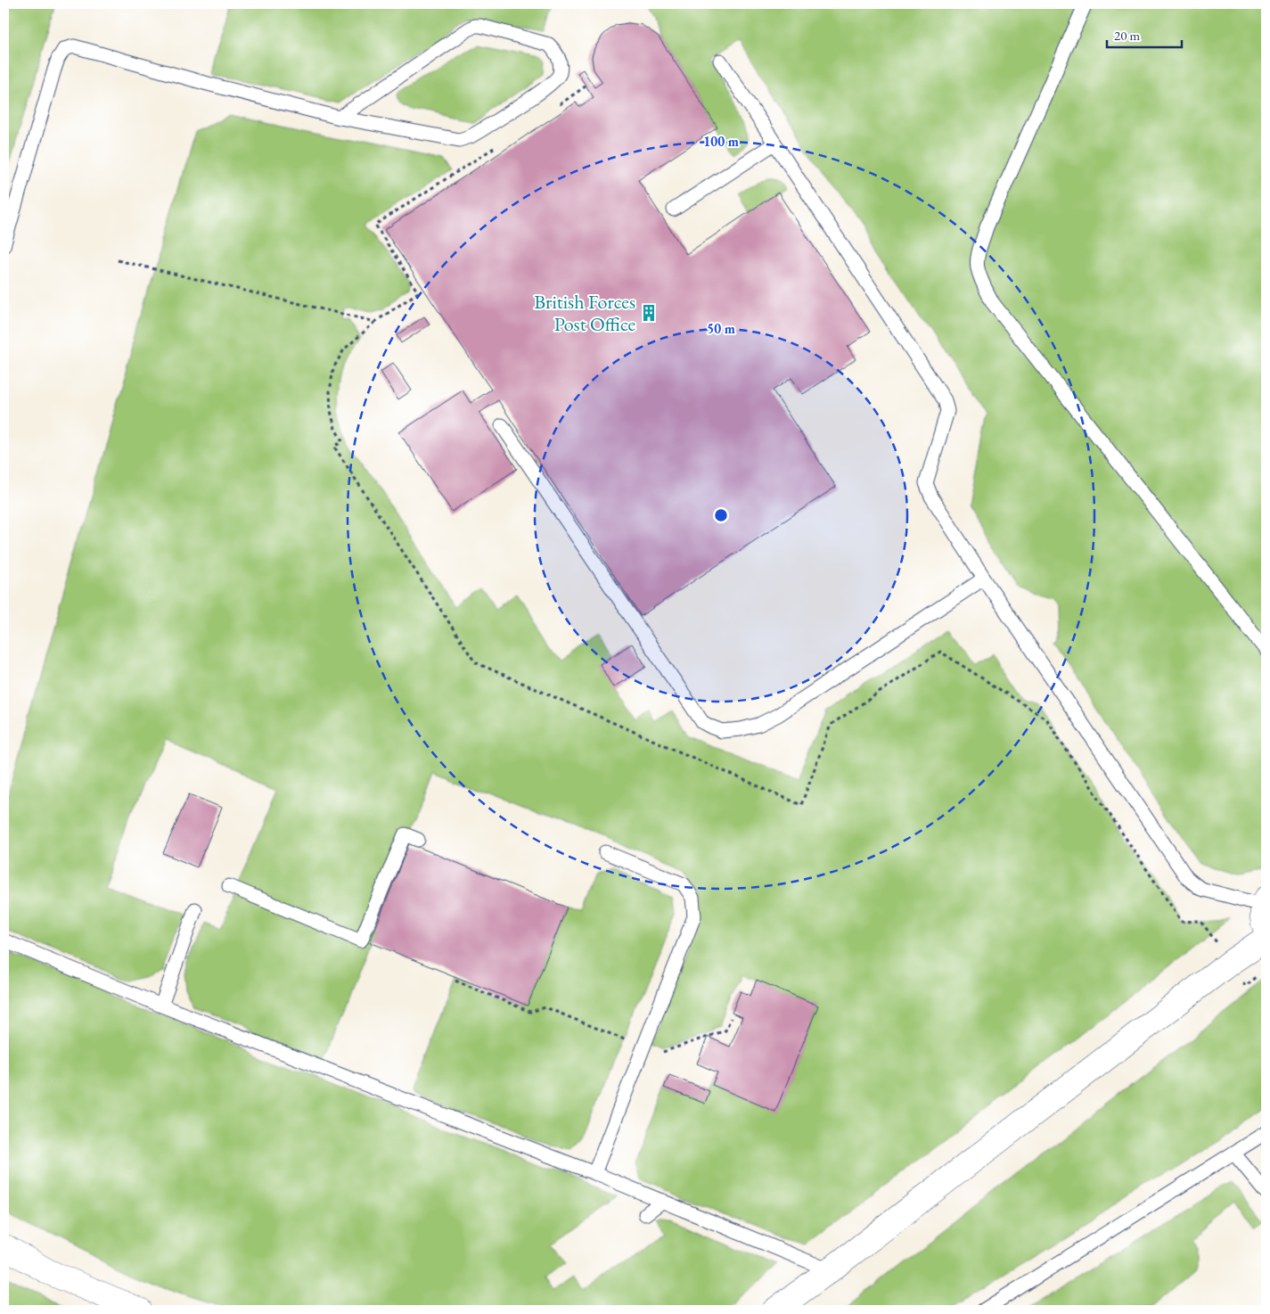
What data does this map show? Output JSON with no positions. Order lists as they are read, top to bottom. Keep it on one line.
{"places":{"building":["British Forces Post Office"]},"scale_bar":"20 m","rings":["100 m","50 m"]}
